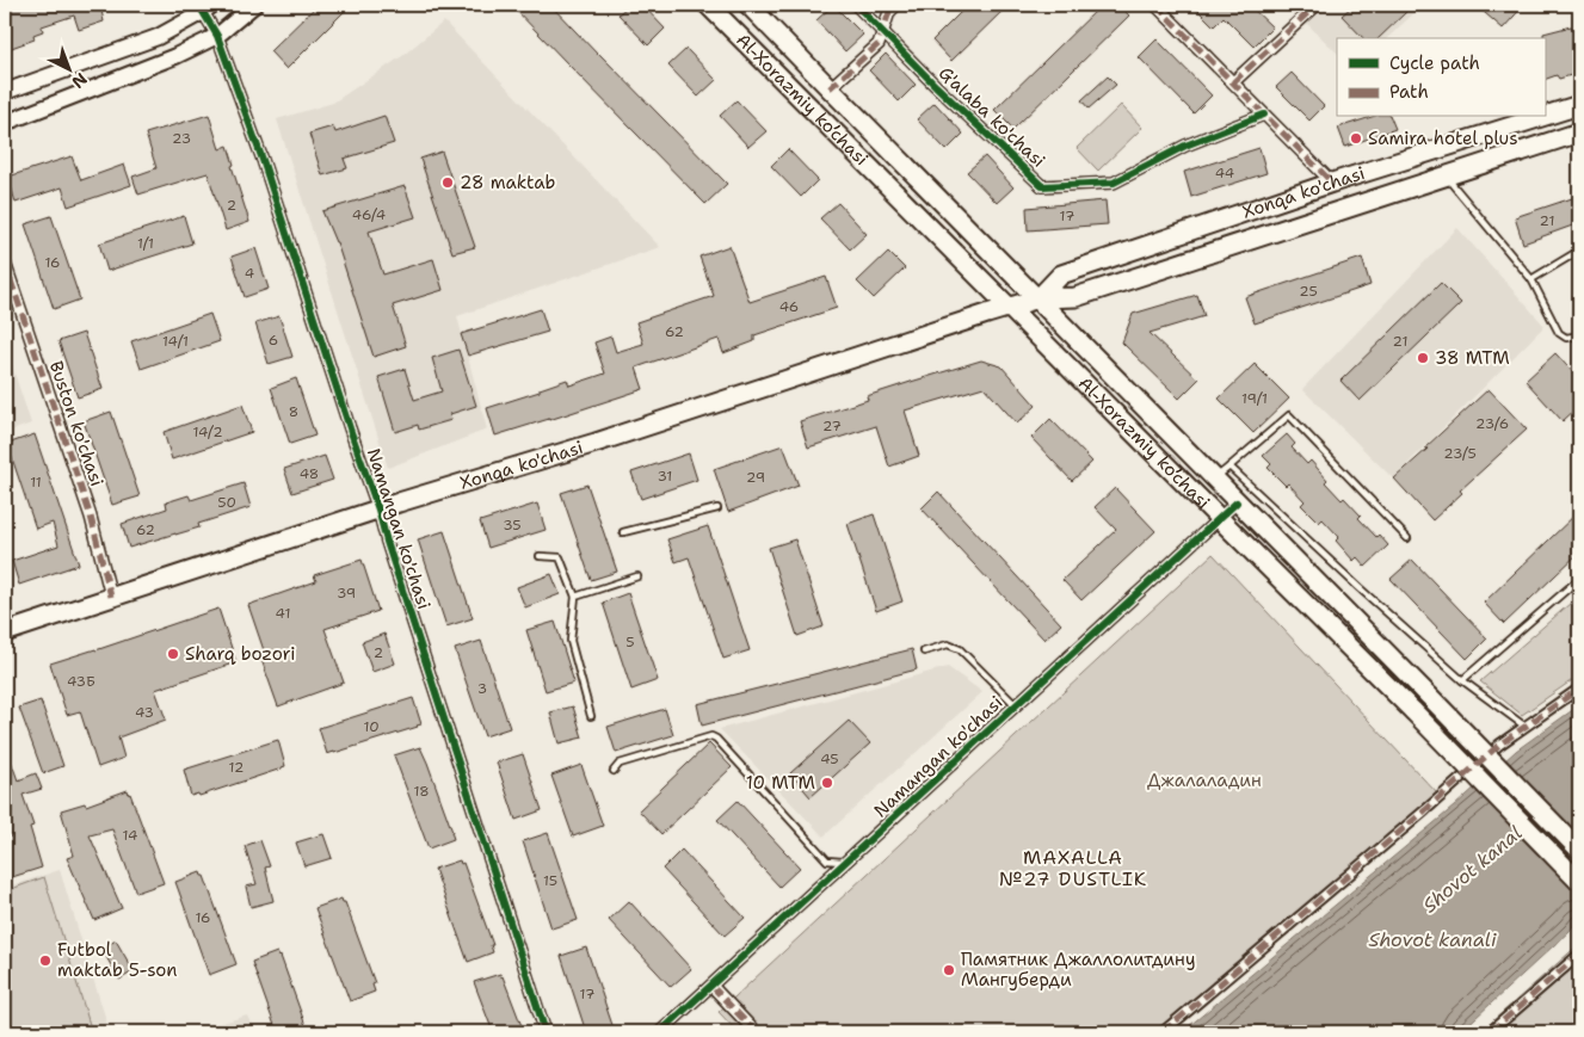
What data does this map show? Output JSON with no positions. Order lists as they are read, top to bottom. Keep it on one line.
{"streets":{"main road":["Al-Xorazmiy ko’chasi","Xonqa ko'chasi"],"street":["G'alaba ko'chasi","Buston ko'chasi","Namangan ko'chasi"]},"crossings":[["Al-Xorazmiy ko’chasi","Xonqa ko'chasi"],["Al-Xorazmiy ko’chasi","Namangan ko'chasi"],["Xonqa ko'chasi","Buston ko'chasi"],["Xonqa ko'chasi","Namangan ko'chasi"]],"districts":["MAXALLA №27 DUSTLIK"],"water":["Shovot kanal","Shovot kanali"],"parks":["Джалаладин"],"places":["Samira hotel plus","28 maktab","38 MTM","Sharq bozori","10 MTM","Futbol maktab 5-son","Памятник Джаллолитдину Мангуберди"],"house_numbers":["23","44","2","46/4","17","21","1/1","16","4","25","46","62","6","14/1","21","19/1","8","23/6","27","14/2","23/5","48","31","29","11","50","35","62","39","41","5","2","43Б","3","43","10","45","12","18","14","15","16","17"],"legend":["Cycle path","Path"],"north":"bottom right"}
